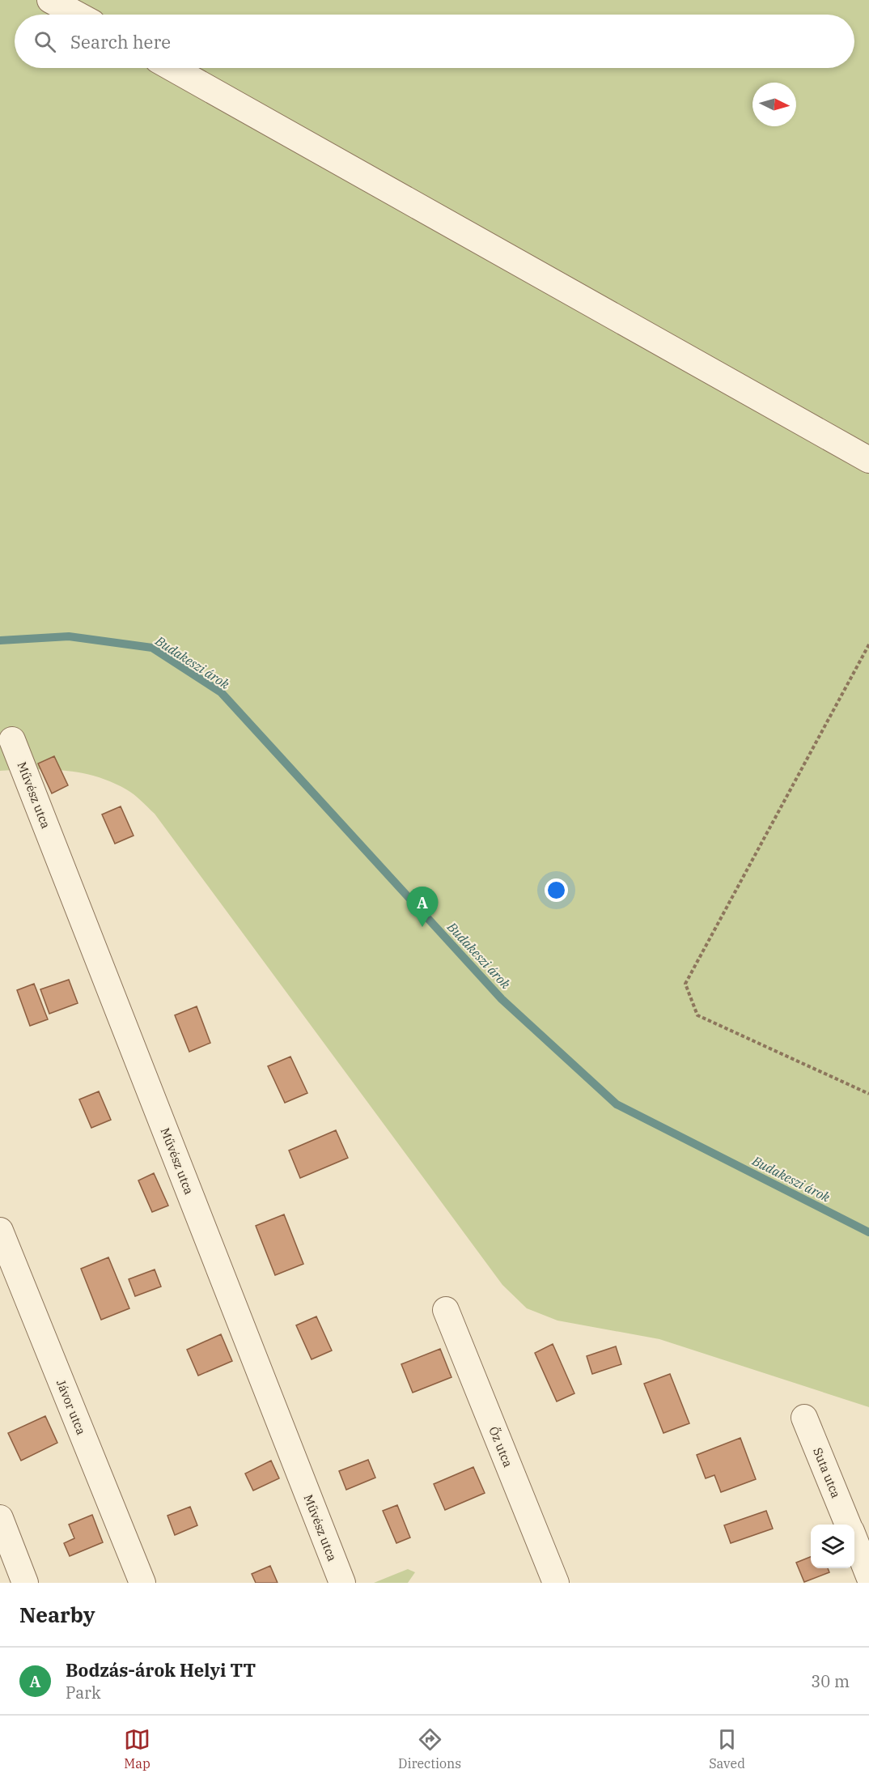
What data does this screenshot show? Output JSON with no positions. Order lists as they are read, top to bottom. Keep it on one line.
{"streets":{"street":["Művész utca","Jávor utca","Őz utca","Suta utca"]},"water":["Budakeszi árok"],"north":"right","page":{"search":"Search here","pins":"A","heading":"Nearby","list":[{"mark":"A","name":"Bodzás-árok Helyi TT","note":"Park","value":"30 m"}],"nav":["Map","Directions","Saved"]}}
